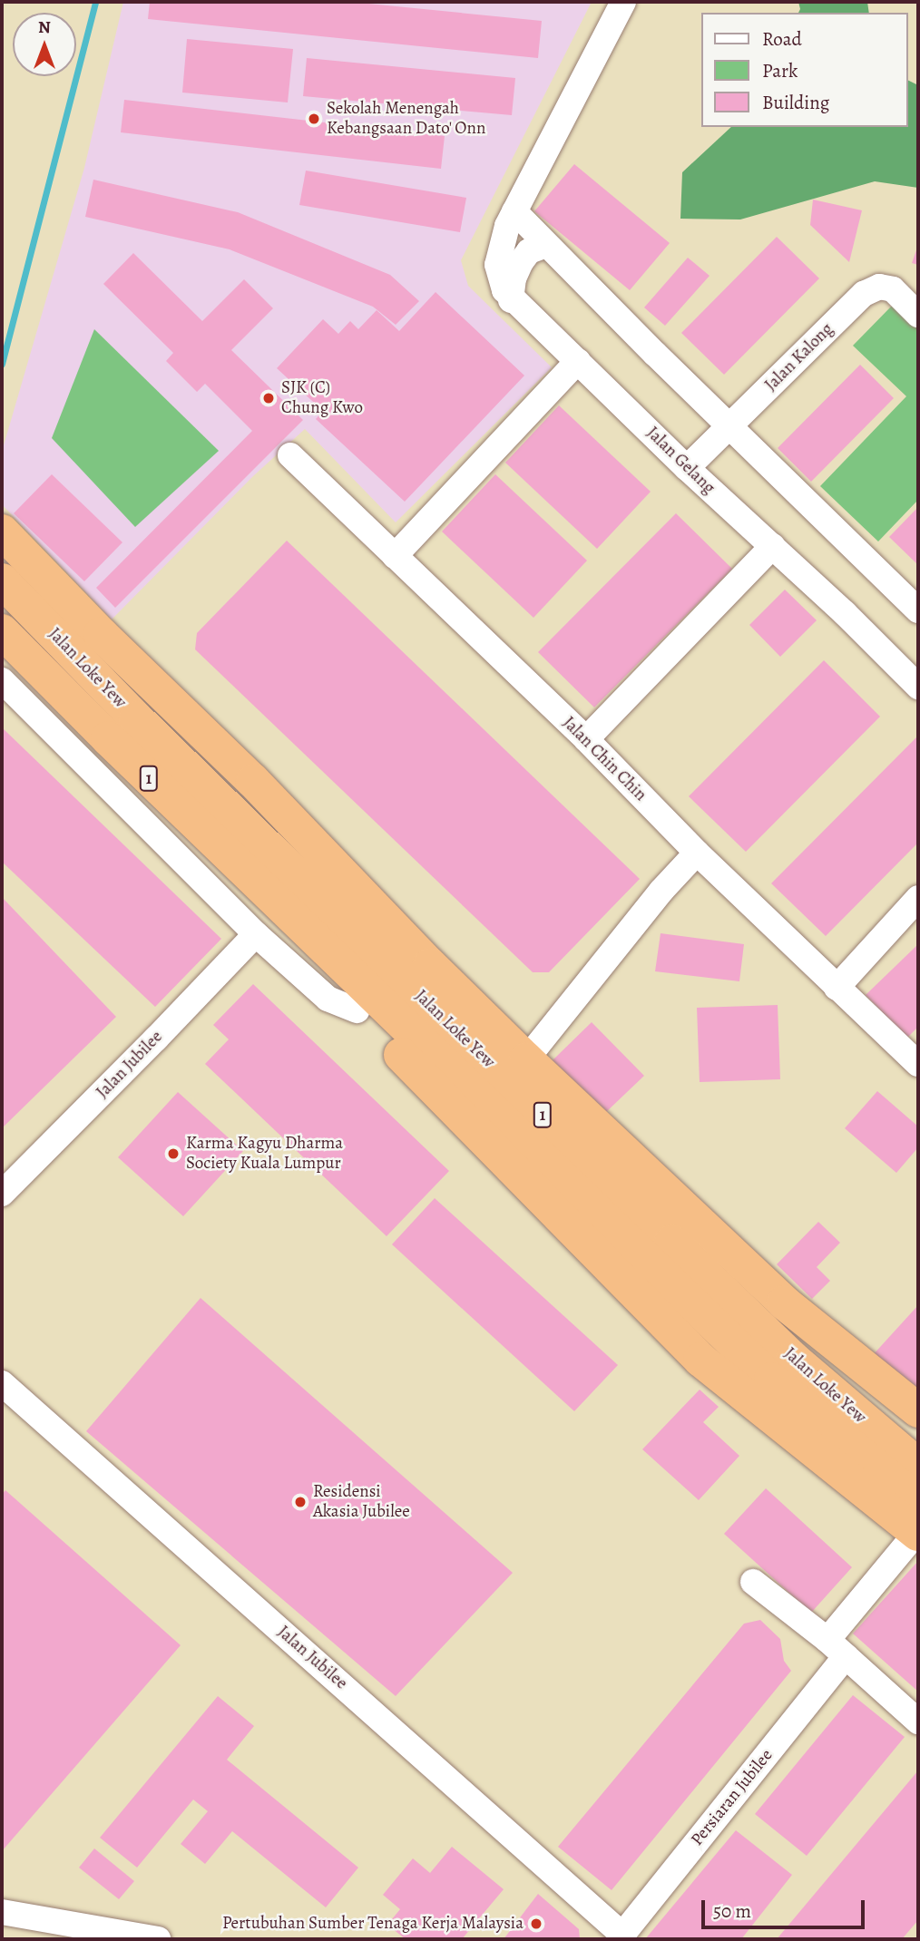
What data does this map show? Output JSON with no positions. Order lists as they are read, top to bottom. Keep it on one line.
{"streets":{"highway":["Jalan Loke Yew","1"],"street":["Jalan Kalong","Jalan Gelang","Jalan Chin Chin","Jalan Jubilee","Persiaran Jubilee"]},"crossings":[["Jalan Kalong","Jalan Gelang"],["Jalan Loke Yew","Persiaran Jubilee"],["Jalan Jubilee","Persiaran Jubilee"]],"places":["Sekolah Menengah Kebangsaan Dato' Onn","SJK (C) Chung Kwo","Karma Kagyu Dharma Society Kuala Lumpur","Residensi Akasia Jubilee","Pertubuhan Sumber Tenaga Kerja Malaysia"],"legend":["Road","Park","Building"],"scale_bar":"50 m","north":"top"}
